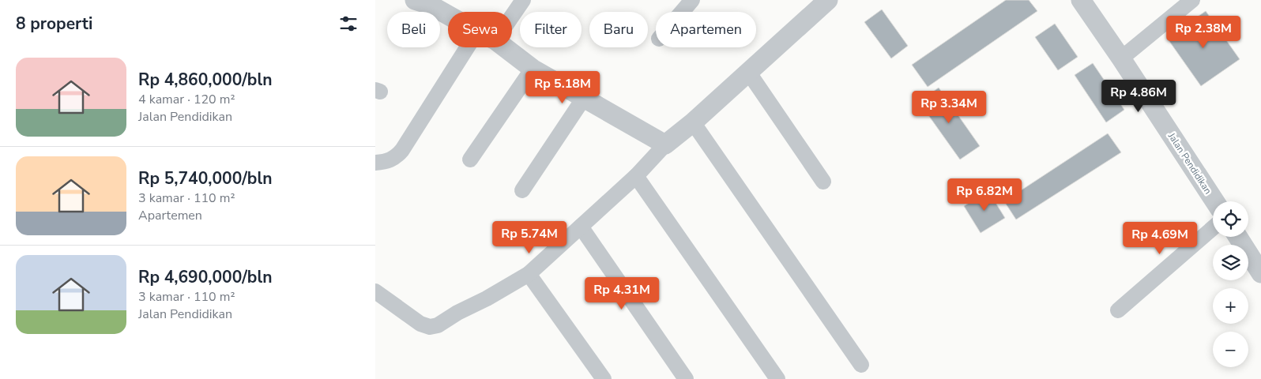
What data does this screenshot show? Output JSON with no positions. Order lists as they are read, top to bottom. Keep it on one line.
{"streets":{"street":["Jalan Pendidikan"]},"page":{"heading":"8 properti","chip":["Beli","Sewa","Filter","Baru","Apartemen"],"price":["Rp 2.38M","Rp 5.18M","Rp 4.86M","Rp 3.34M","Rp 6.82M","Rp 5.74M","Rp 4.69M","Rp 4.31M"],"list":[{"name":"Rp 4,860,000/bln","note":"4 kamar · 120 m² · Jalan Pendidikan"},{"name":"Rp 5,740,000/bln","note":"3 kamar · 110 m² · Apartemen"},{"name":"Rp 4,690,000/bln","note":"3 kamar · 110 m² · Jalan Pendidikan"}],"map_buttons":["+","−"]}}
